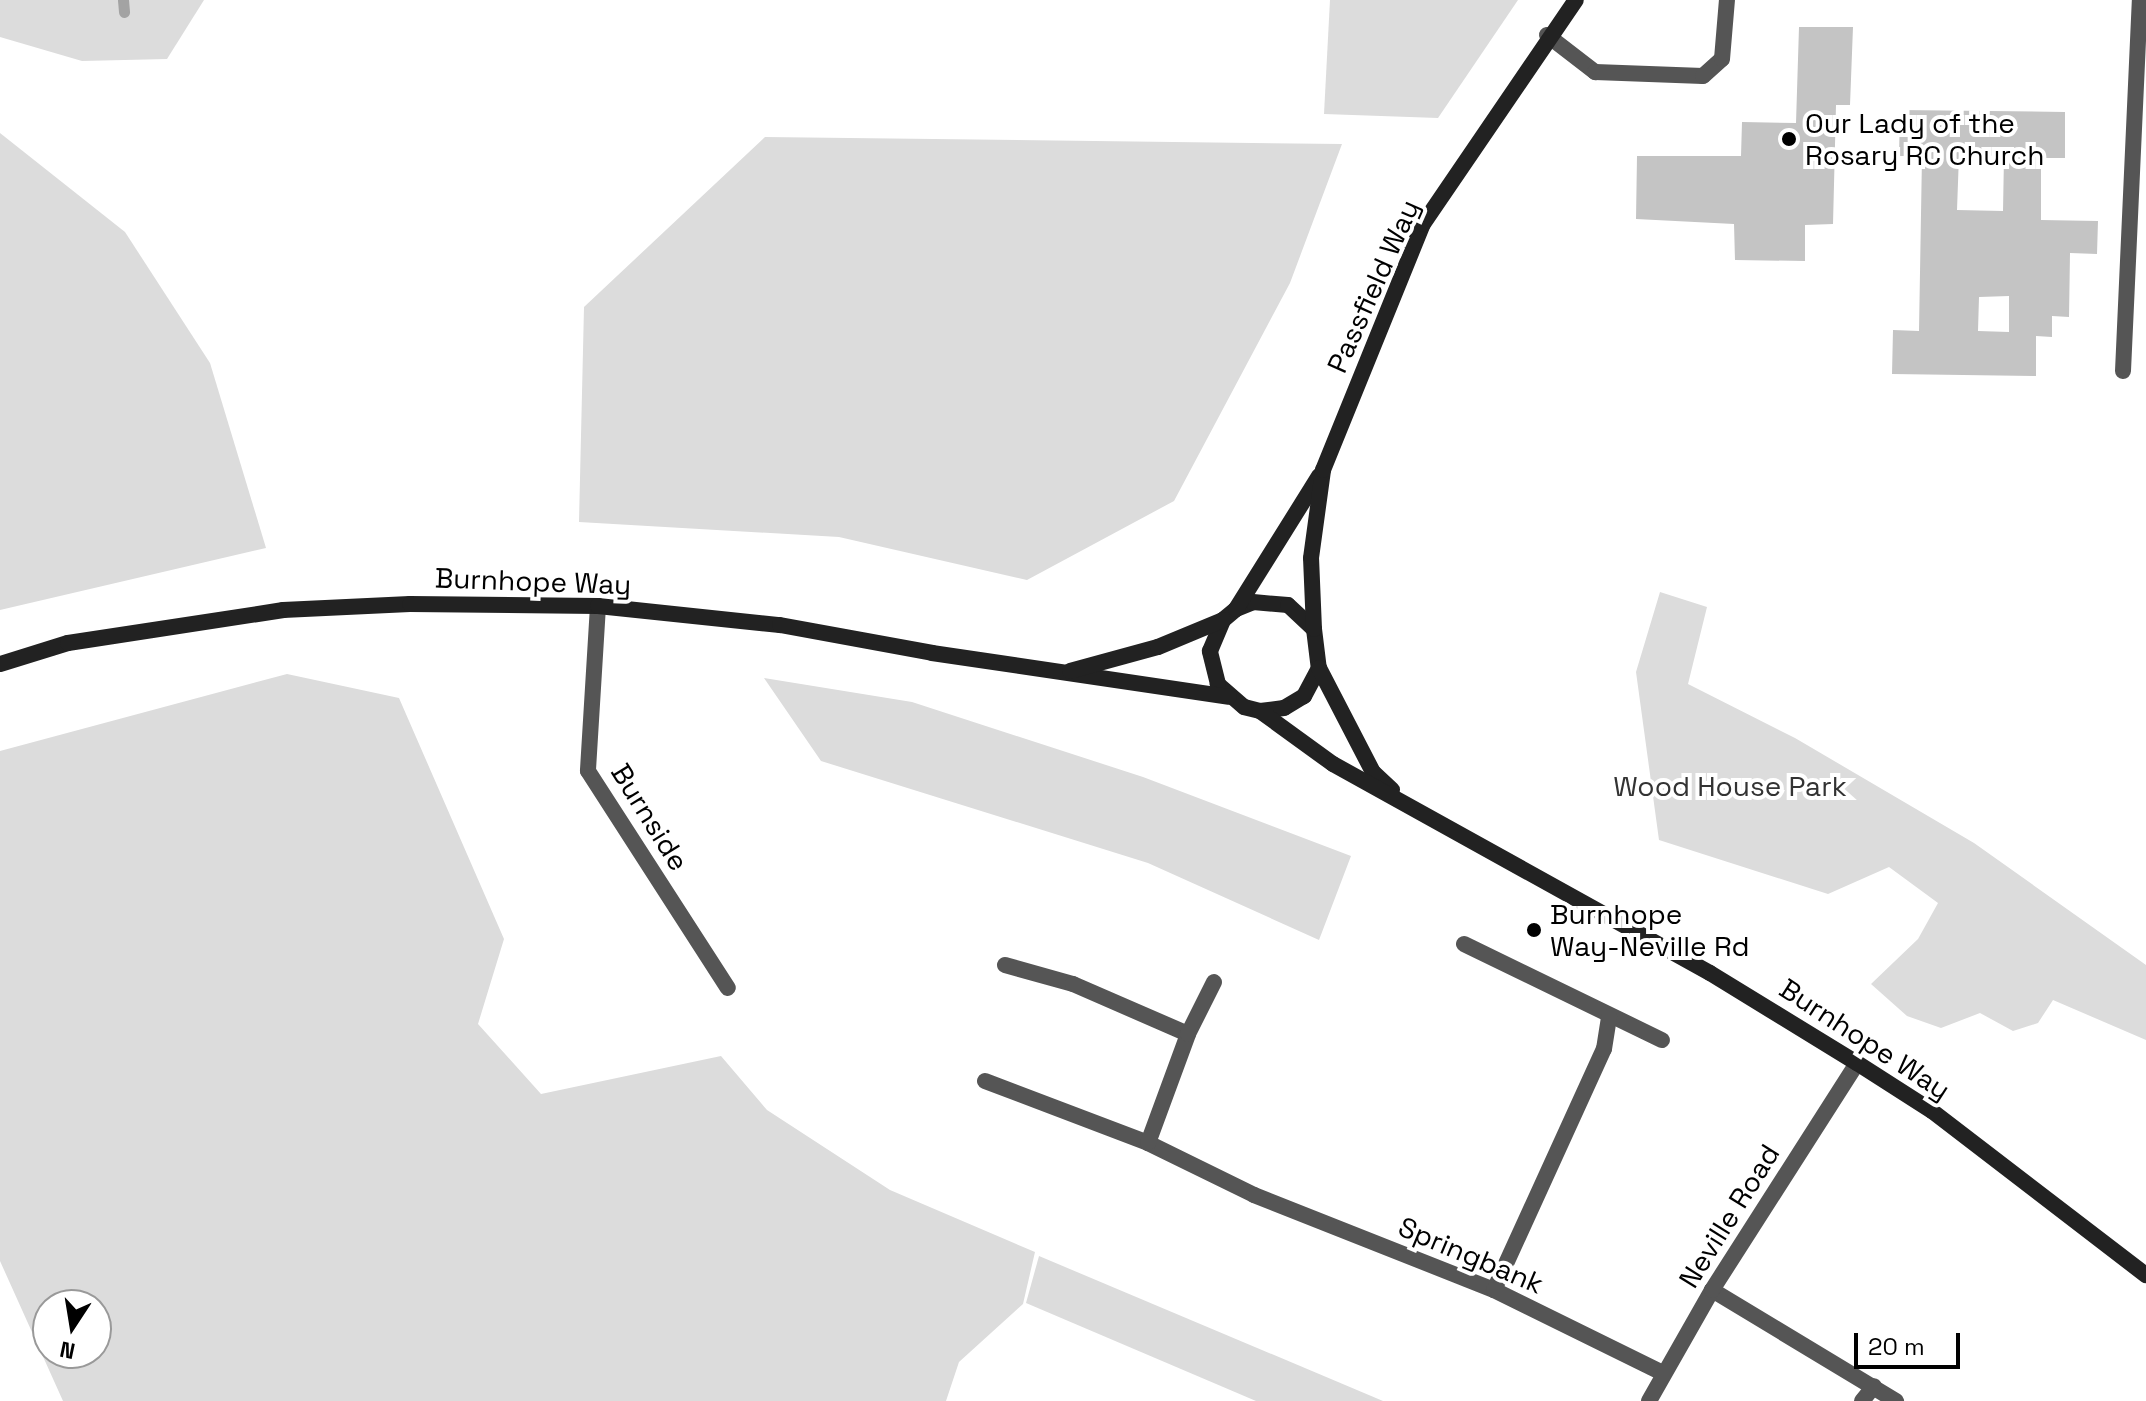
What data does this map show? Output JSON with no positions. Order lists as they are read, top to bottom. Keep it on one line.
{"streets":{"main road":["Passfield Way","Burnhope Way"],"street":["Burnside","Neville Road","Springbank"]},"crossings":[["Passfield Way","Burnhope Way"],["Burnhope Way","Burnside"],["Burnhope Way","Neville Road"],["Neville Road","Springbank"]],"parks":["Wood House Park"],"places":["Our Lady of the Rosary RC Church","Burnhope Way-Neville Rd"],"scale_bar":"20 m","north":"bottom"}
